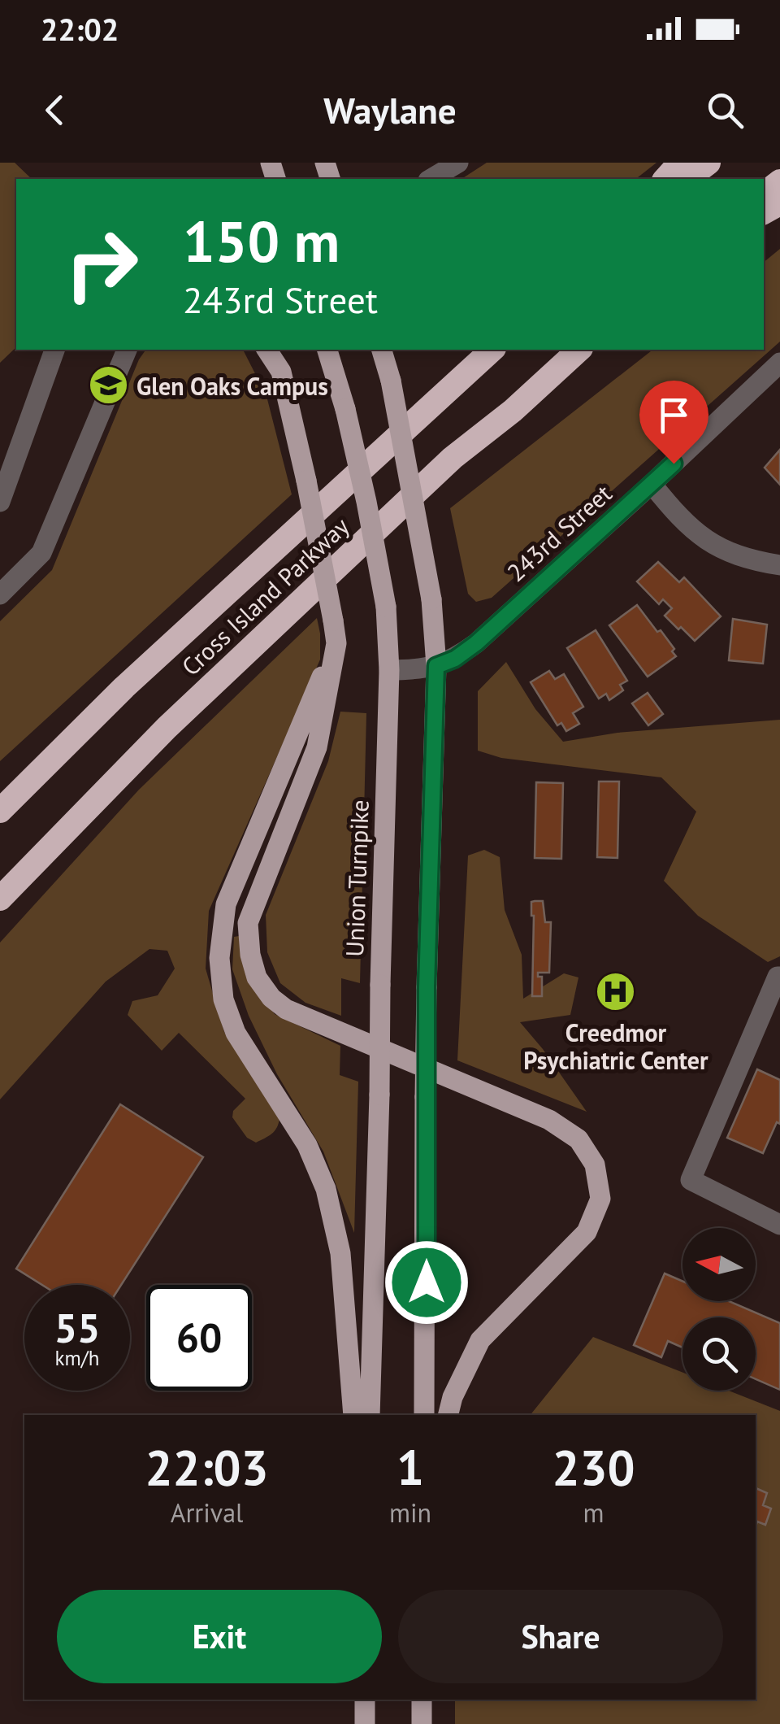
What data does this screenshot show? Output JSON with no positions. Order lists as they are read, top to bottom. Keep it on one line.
{"streets":{"highway":["Cross Island Parkway"],"main road":["Union Turnpike"],"street":["243rd Street"]},"crossings":[["243rd Street","Union Turnpike"]],"places":{"school or university":["Glen Oaks Campus"],"hospital":["Creedmor Psychiatric Center"]},"north":"left","page":{"status":"22:02","header":"Waylane","turn":["150 m","243rd Street"],"speed":"55 km/h","limit":"60","eta":["22:03","Arrival","1","min","230","m"],"buttons":["Exit","Share"]}}
